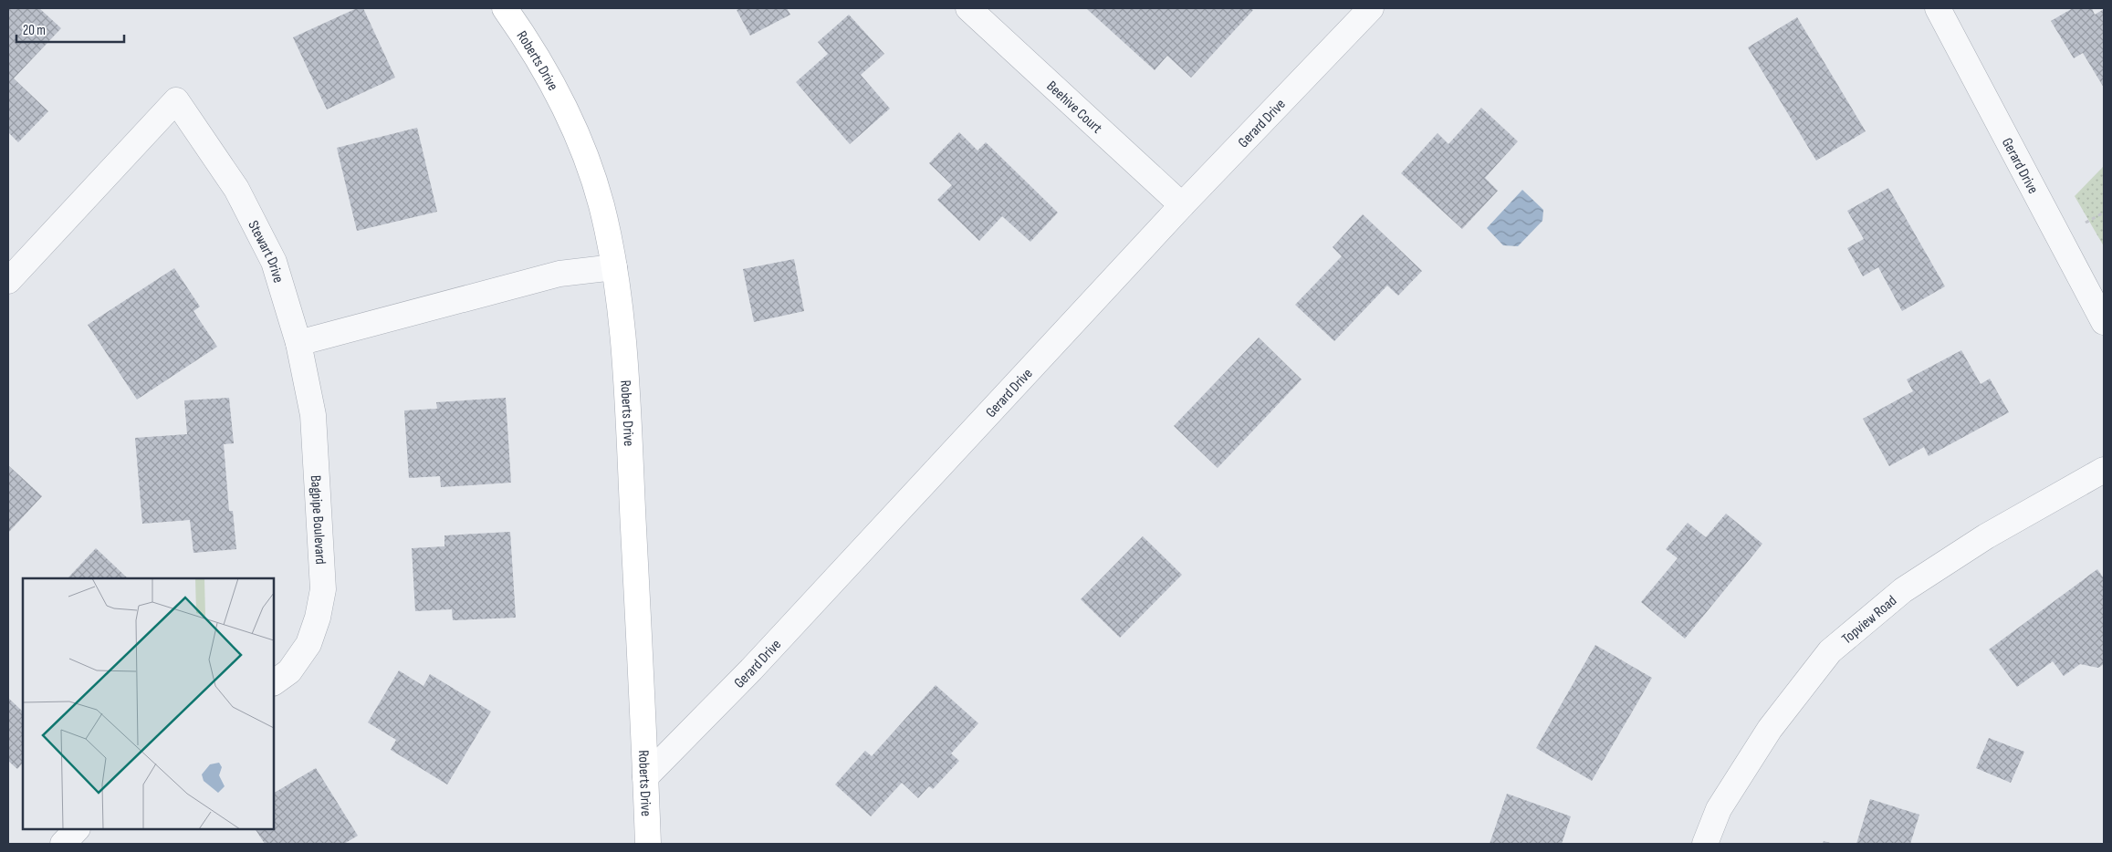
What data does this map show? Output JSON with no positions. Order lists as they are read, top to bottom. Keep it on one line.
{"streets":{"street":["Roberts Drive","Beehive Court","Gerard Drive","Stewart Drive","Bagpipe Boulevard","Topview Road"]},"crossings":[["Roberts Drive","Gerard Drive"],["Beehive Court","Gerard Drive"],["Stewart Drive","Bagpipe Boulevard"]],"scale_bar":"20 m"}
